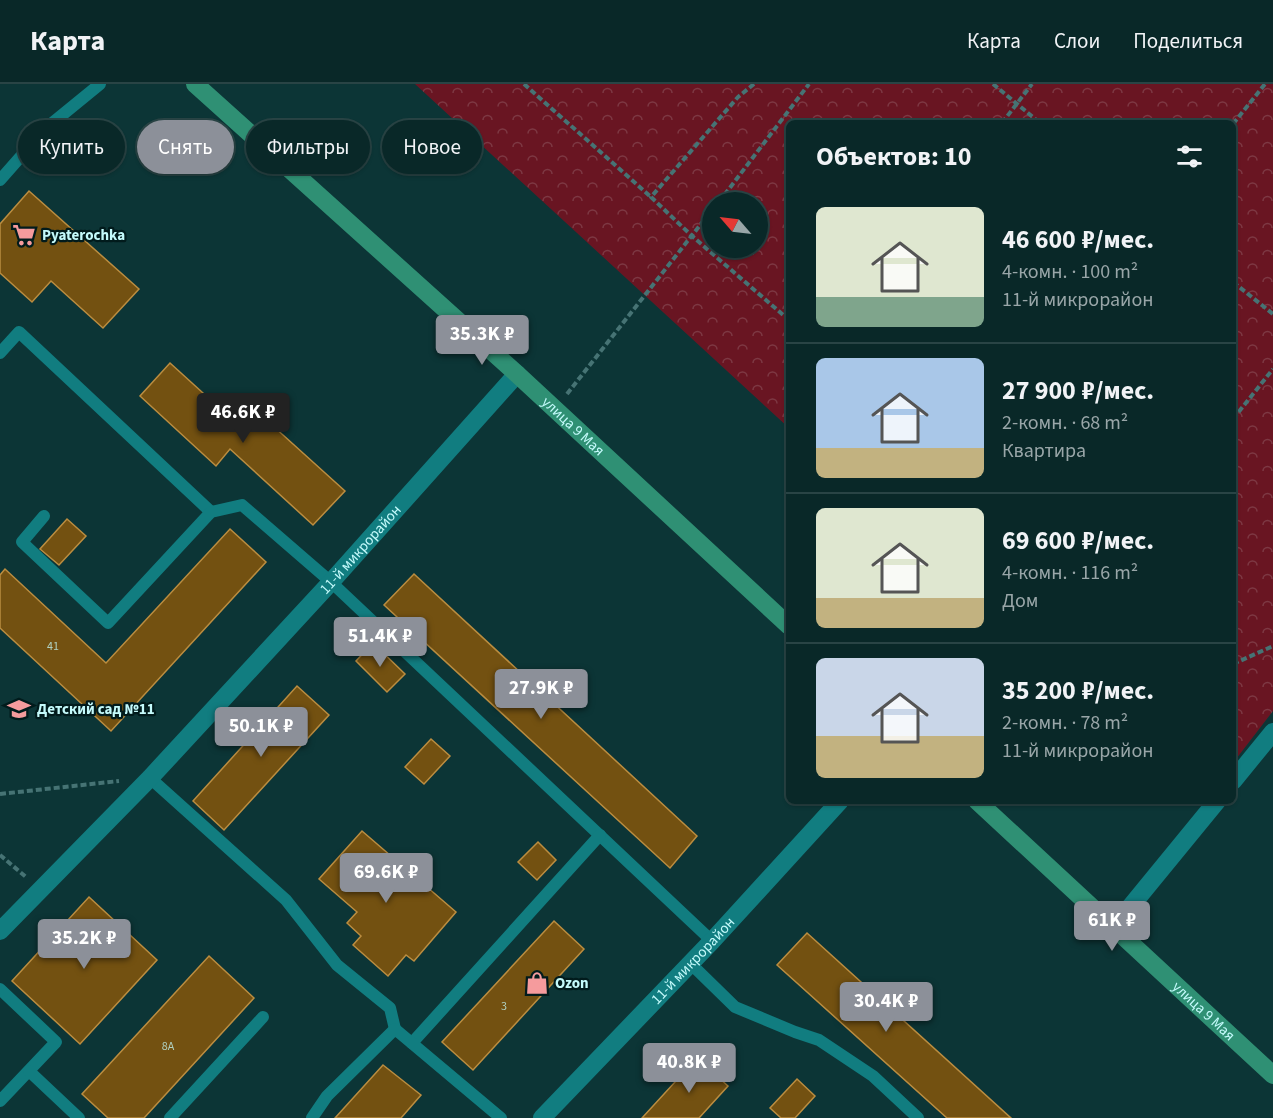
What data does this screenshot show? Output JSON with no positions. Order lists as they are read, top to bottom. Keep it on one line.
{"streets":{"main road":["улица 9 Мая"],"street":["11-й микрорайон"]},"crossings":[["улица 9 Мая","11-й микрорайон"]],"places":{"supermarket":["Pyaterochka"],"school or university":["Детский сад №11"],"shop":["Ozon"]},"house_numbers":["41","3","8А"],"north":"top left","page":{"header":"Карта","nav":["Карта","Слои","Поделиться"],"chip":["Купить","Снять","Фильтры","Новое"],"heading":"Объектов: 10","list":[{"name":"46 600 ₽/мес.","note":"4-комн. · 100 m² · 11-й микрорайон"},{"name":"27 900 ₽/мес.","note":"2-комн. · 68 m² · Квартира"},{"name":"69 600 ₽/мес.","note":"4-комн. · 116 m² · Дом"},{"name":"35 200 ₽/мес.","note":"2-комн. · 78 m² · 11-й микрорайон"}],"price":["35.3K ₽","46.6K ₽","51.4K ₽","27.9K ₽","50.1K ₽","69.6K ₽","61K ₽","35.2K ₽","30.4K ₽","40.8K ₽"]}}
